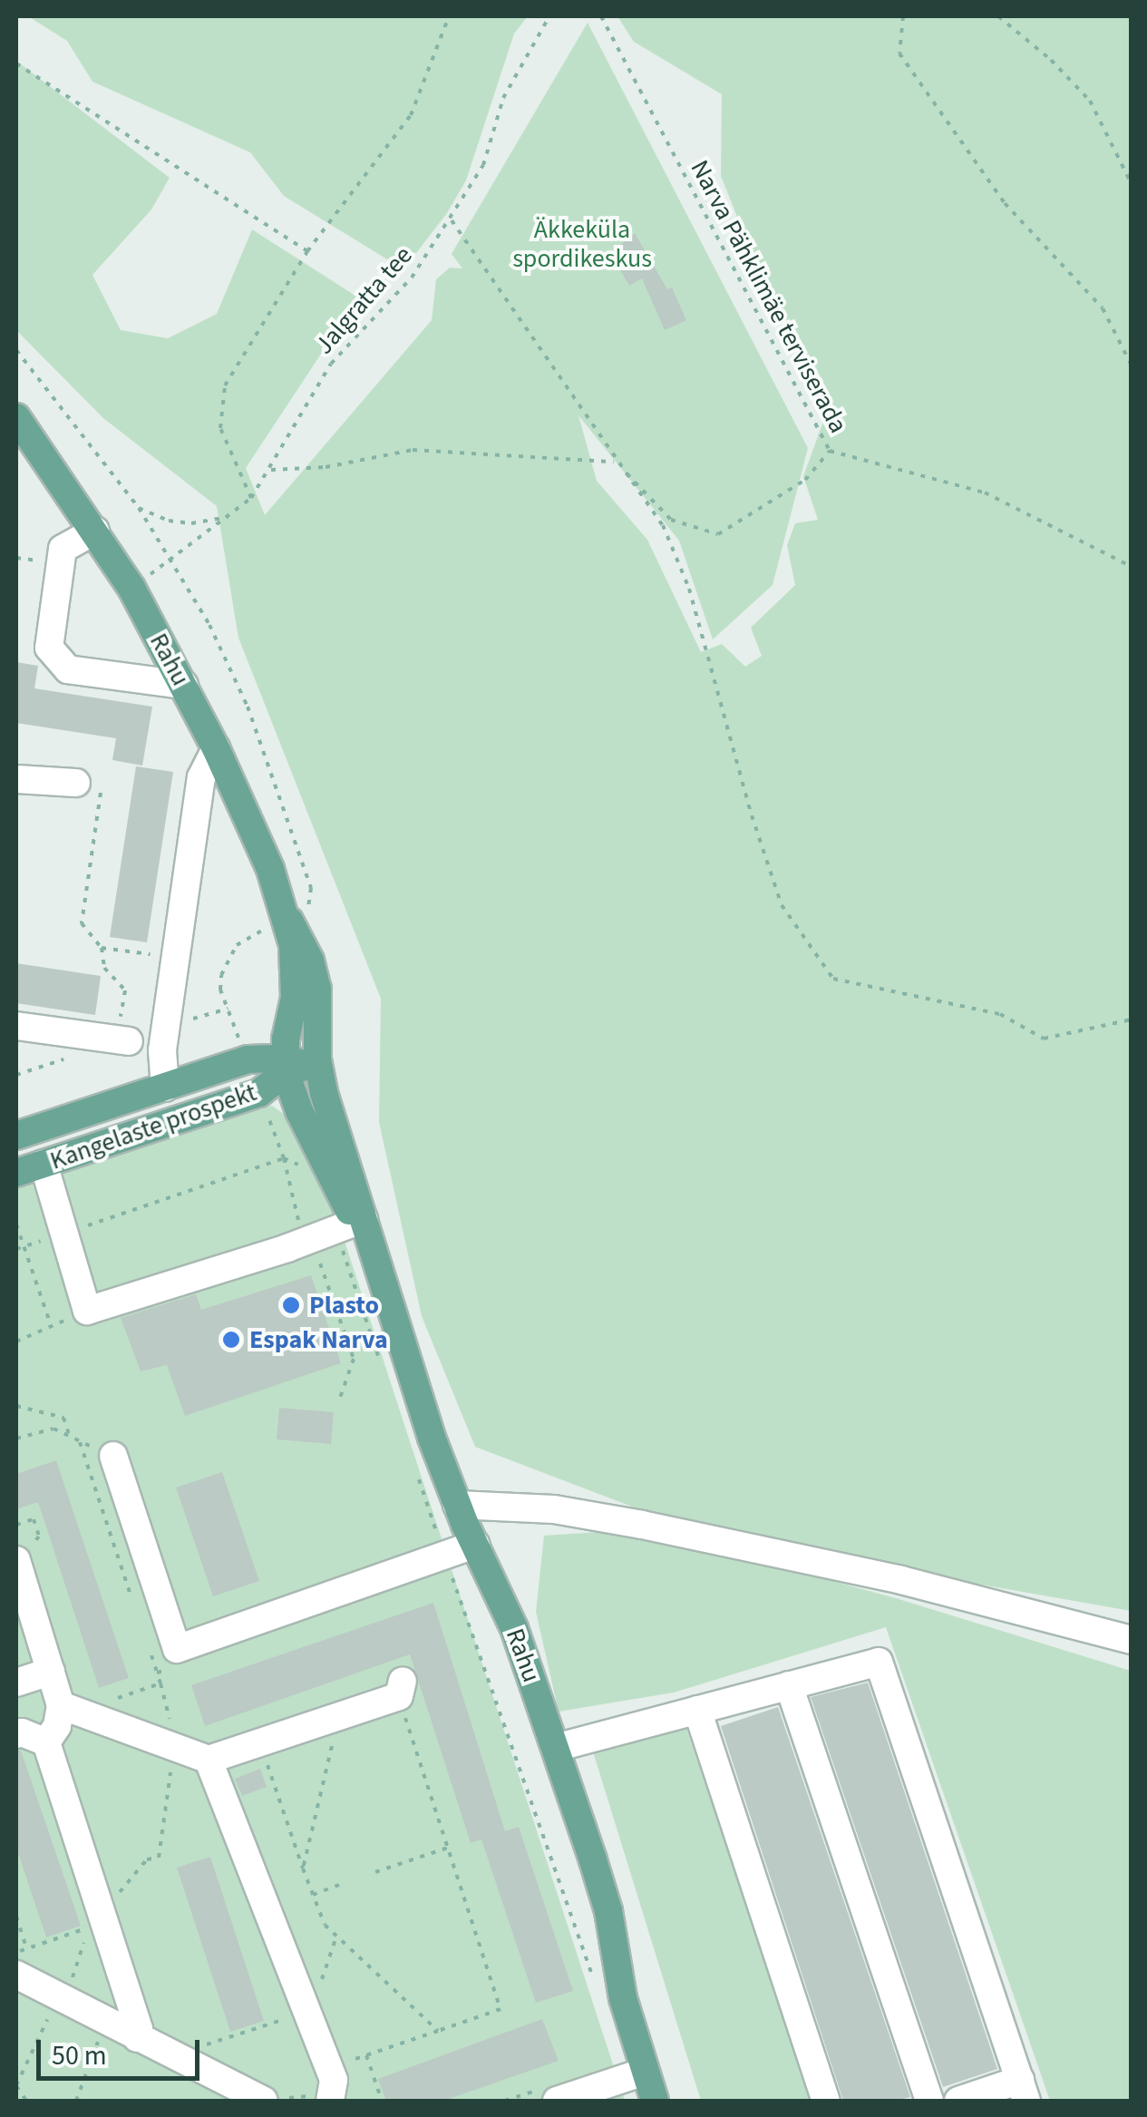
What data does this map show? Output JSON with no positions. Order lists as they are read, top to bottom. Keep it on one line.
{"streets":{"main road":["Rahu","Kangelaste prospekt"],"path":["Narva Pähklimäe terviserada","Jalgratta tee"]},"crossings":[["Jalgratta tee","Rahu"],["Rahu","Kangelaste prospekt"]],"parks":["Äkkeküla spordikeskus"],"places":["Plasto","Espak Narva"],"scale_bar":"50 m"}
